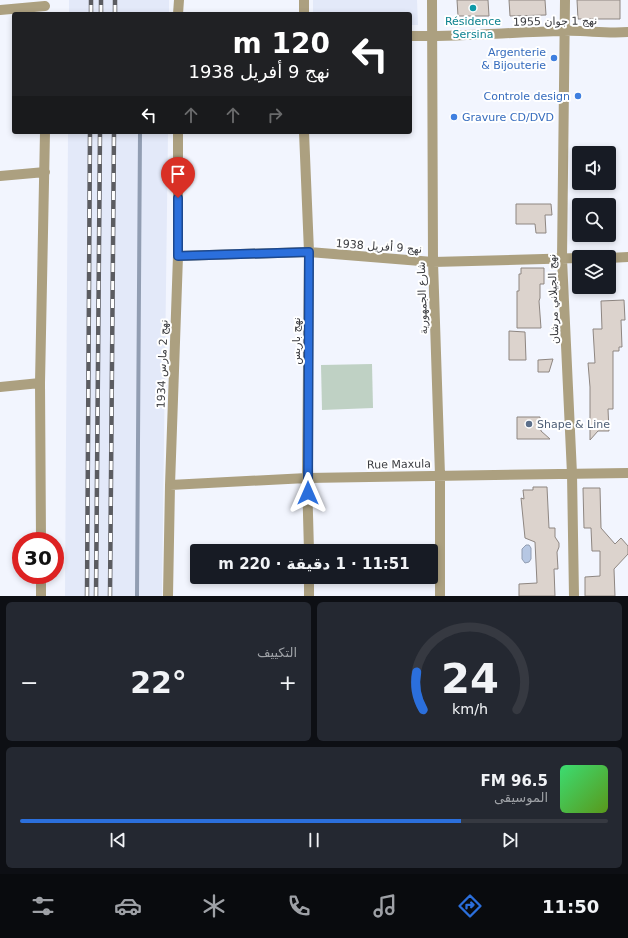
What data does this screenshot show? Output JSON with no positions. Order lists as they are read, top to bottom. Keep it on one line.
{"streets":{"street":["نهج 1 جوان 1955","نهج 9 أفريل 1938","شارع الجمهورية","نهج الجيلاني مرشان","نهج باريس","نهج 2 مارس 1934","Rue Maxula"]},"crossings":[["نهج 1 جوان 1955","شارع الجمهورية"],["نهج 1 جوان 1955","نهج الجيلاني مرشان"],["نهج 9 أفريل 1938","شارع الجمهورية"],["نهج 9 أفريل 1938","نهج الجيلاني مرشان"],["نهج 9 أفريل 1938","نهج باريس"],["نهج 9 أفريل 1938","نهج 2 مارس 1934"],["شارع الجمهورية","Rue Maxula"],["نهج الجيلاني مرشان","Rue Maxula"],["نهج باريس","Rue Maxula"],["نهج 2 مارس 1934","Rue Maxula"]],"places":["Résidence Sersina","Argenterie & Bijouterie","Controle design","Gravure CD/DVD","Shape & Line"],"page":{"turn":["120 m","نهج 9 أفريل 1938"],"limit":"30","trip":"11:51 · 1 دقيقة · 220 m","tile":"التكييف","heat":["−","22°","+"],"song":["96.5 FM","الموسيقى"],"tabs":"11:50","gauge":["24","km/h"]}}
